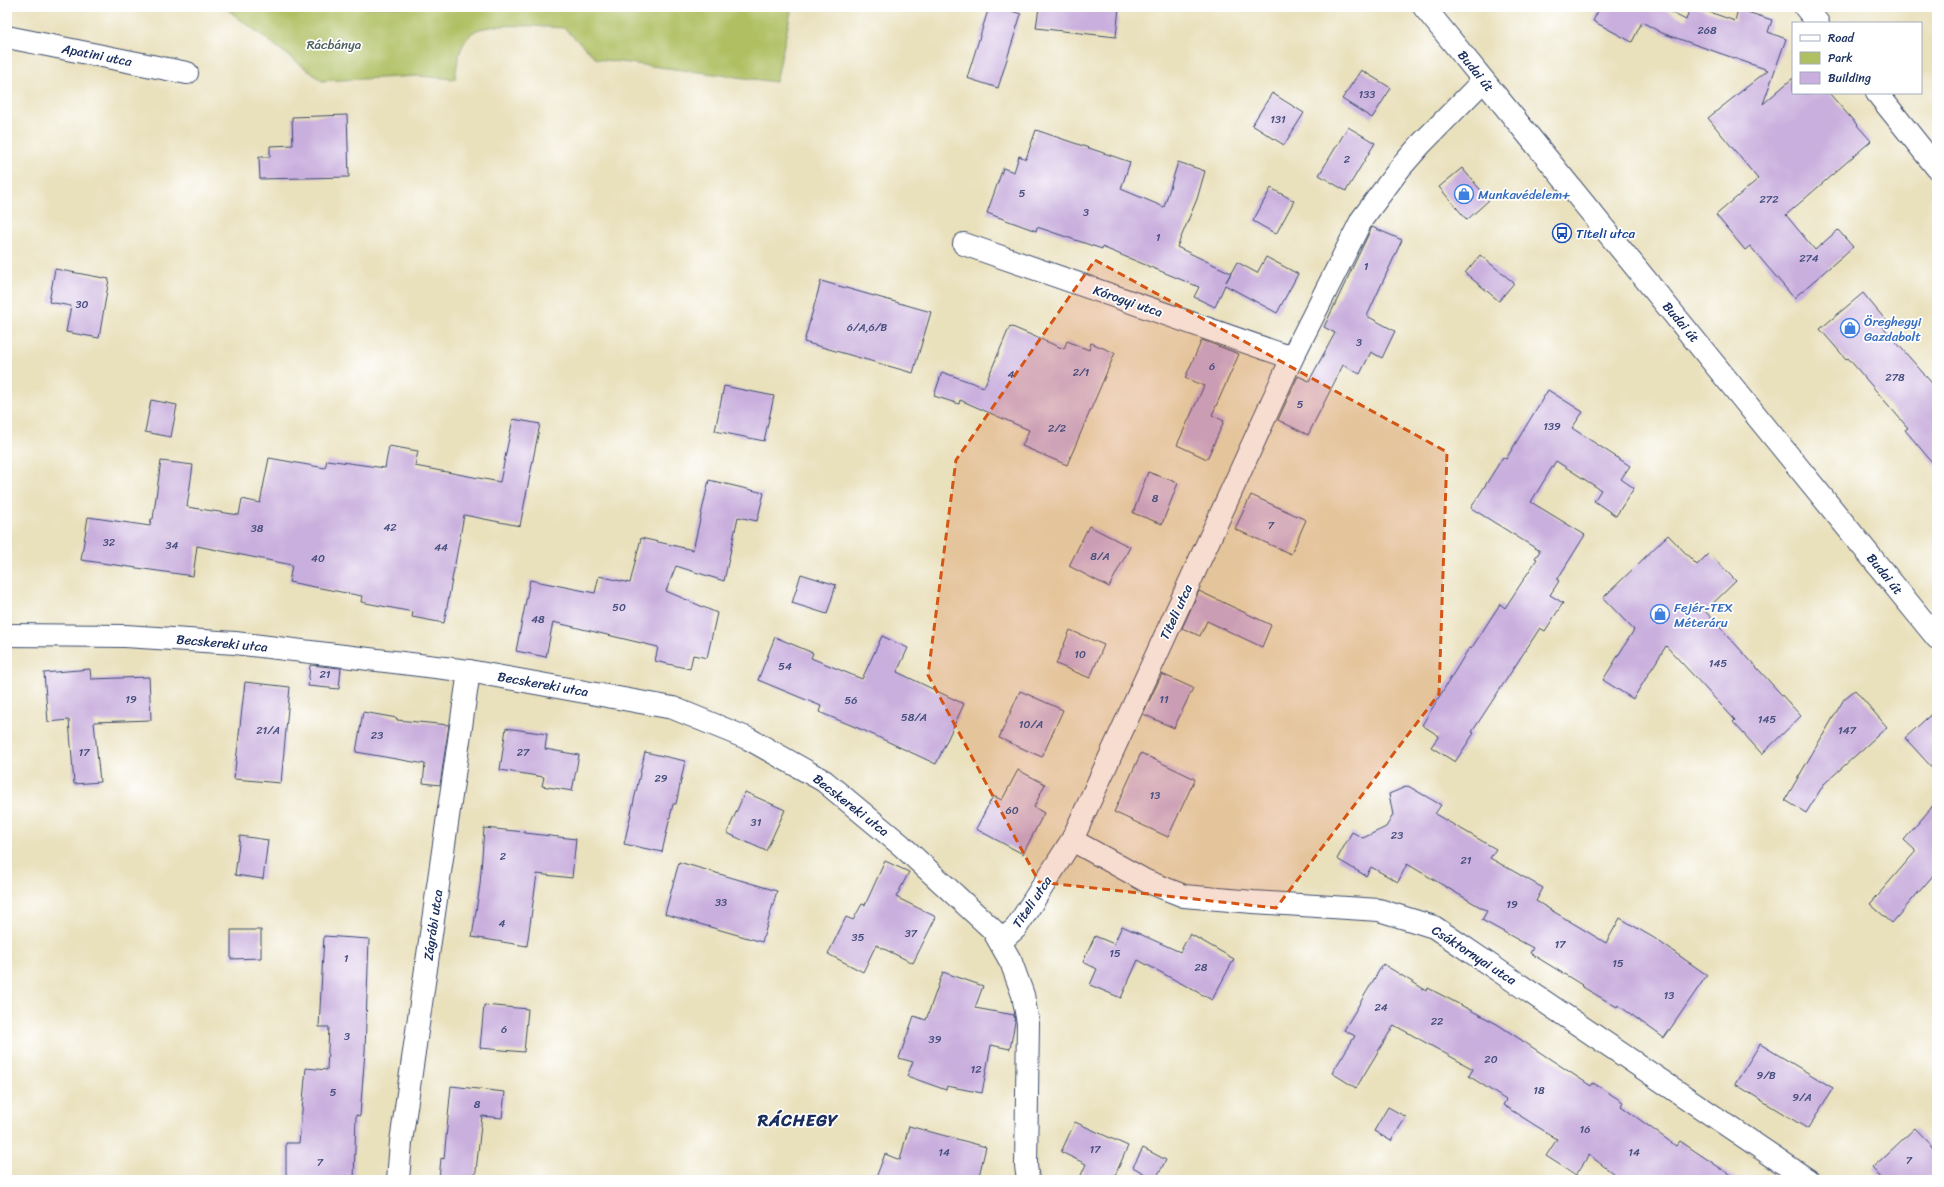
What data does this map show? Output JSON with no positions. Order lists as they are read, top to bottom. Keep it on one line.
{"streets":{"street":["Apatini utca","Budai út","Kórogyi utca","Titeli utca","Becskereki utca","Zágrábi utca","Csáktornyai utca"]},"crossings":[["Budai út","Titeli utca"],["Kórogyi utca","Titeli utca"],["Titeli utca","Becskereki utca"],["Titeli utca","Csáktornyai utca"],["Becskereki utca","Zágrábi utca"]],"districts":["RÁCHEGY"],"parks":["Rácbánya"],"places":{"shop":["Munkavédelem+","Öreghegyi Gazdabolt","Fejér-TEX Méteráru"],"bus stop":["Titeli utca"]},"house_numbers":["268","133","131","2","5","272","3","1","274","1","30","6/A,6/B","3","6","2/1","4","278","5","139","2/2","8","7","42","38","32","34","44","8/A","40","50","48","10","145","54","21","19","11","56","58/A","145","10/A","21/A","147","23","17","27","29","13","60","31","23","2","21","33","19","4","37","35","17","15","1","15","28","13","24","22","6","3","39","20","12","9/B","18","5","9/A","8","16","17","14","14","7","7"],"legend":["Road","Park","Building"]}
